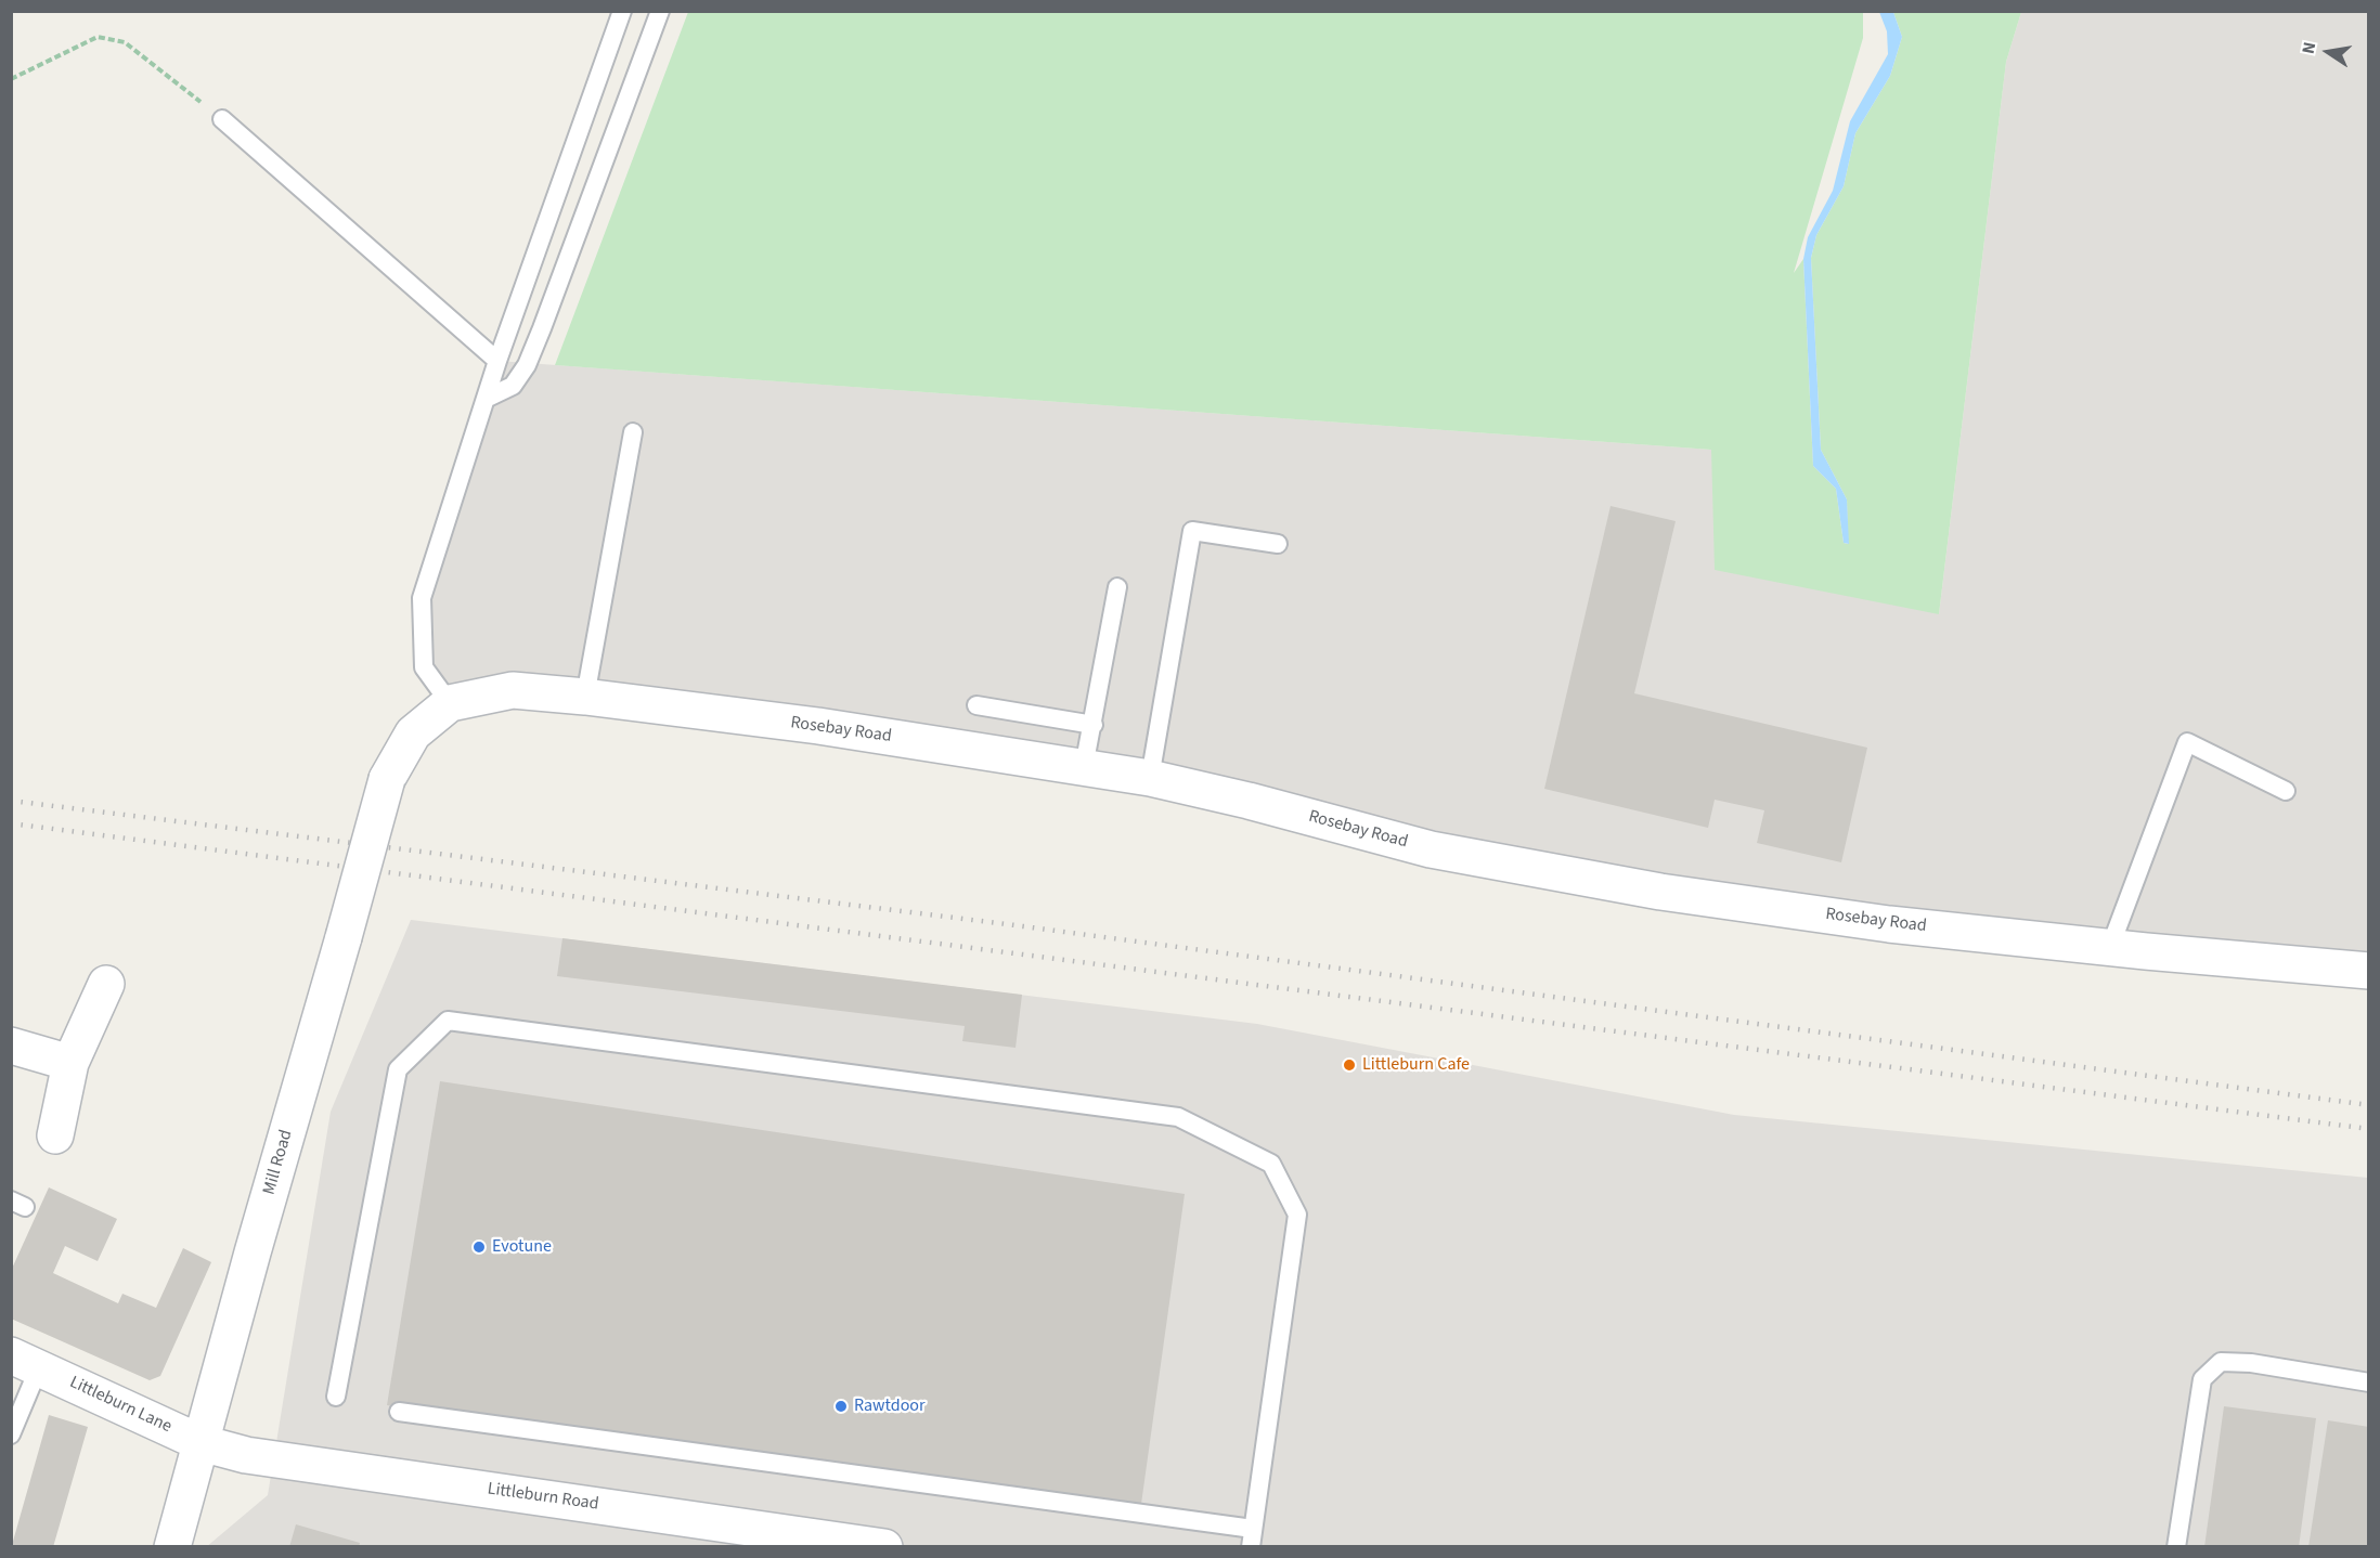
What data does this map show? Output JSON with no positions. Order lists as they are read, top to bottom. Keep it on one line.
{"streets":{"street":["Rosebay Road","Mill Road","Littleburn Lane","Littleburn Road"]},"crossings":[["Rosebay Road","Mill Road"],["Mill Road","Littleburn Lane"],["Mill Road","Littleburn Road"],["Littleburn Lane","Littleburn Road"]],"places":["Littleburn Cafe","Evotune","Rawtdoor"],"north":"left"}
